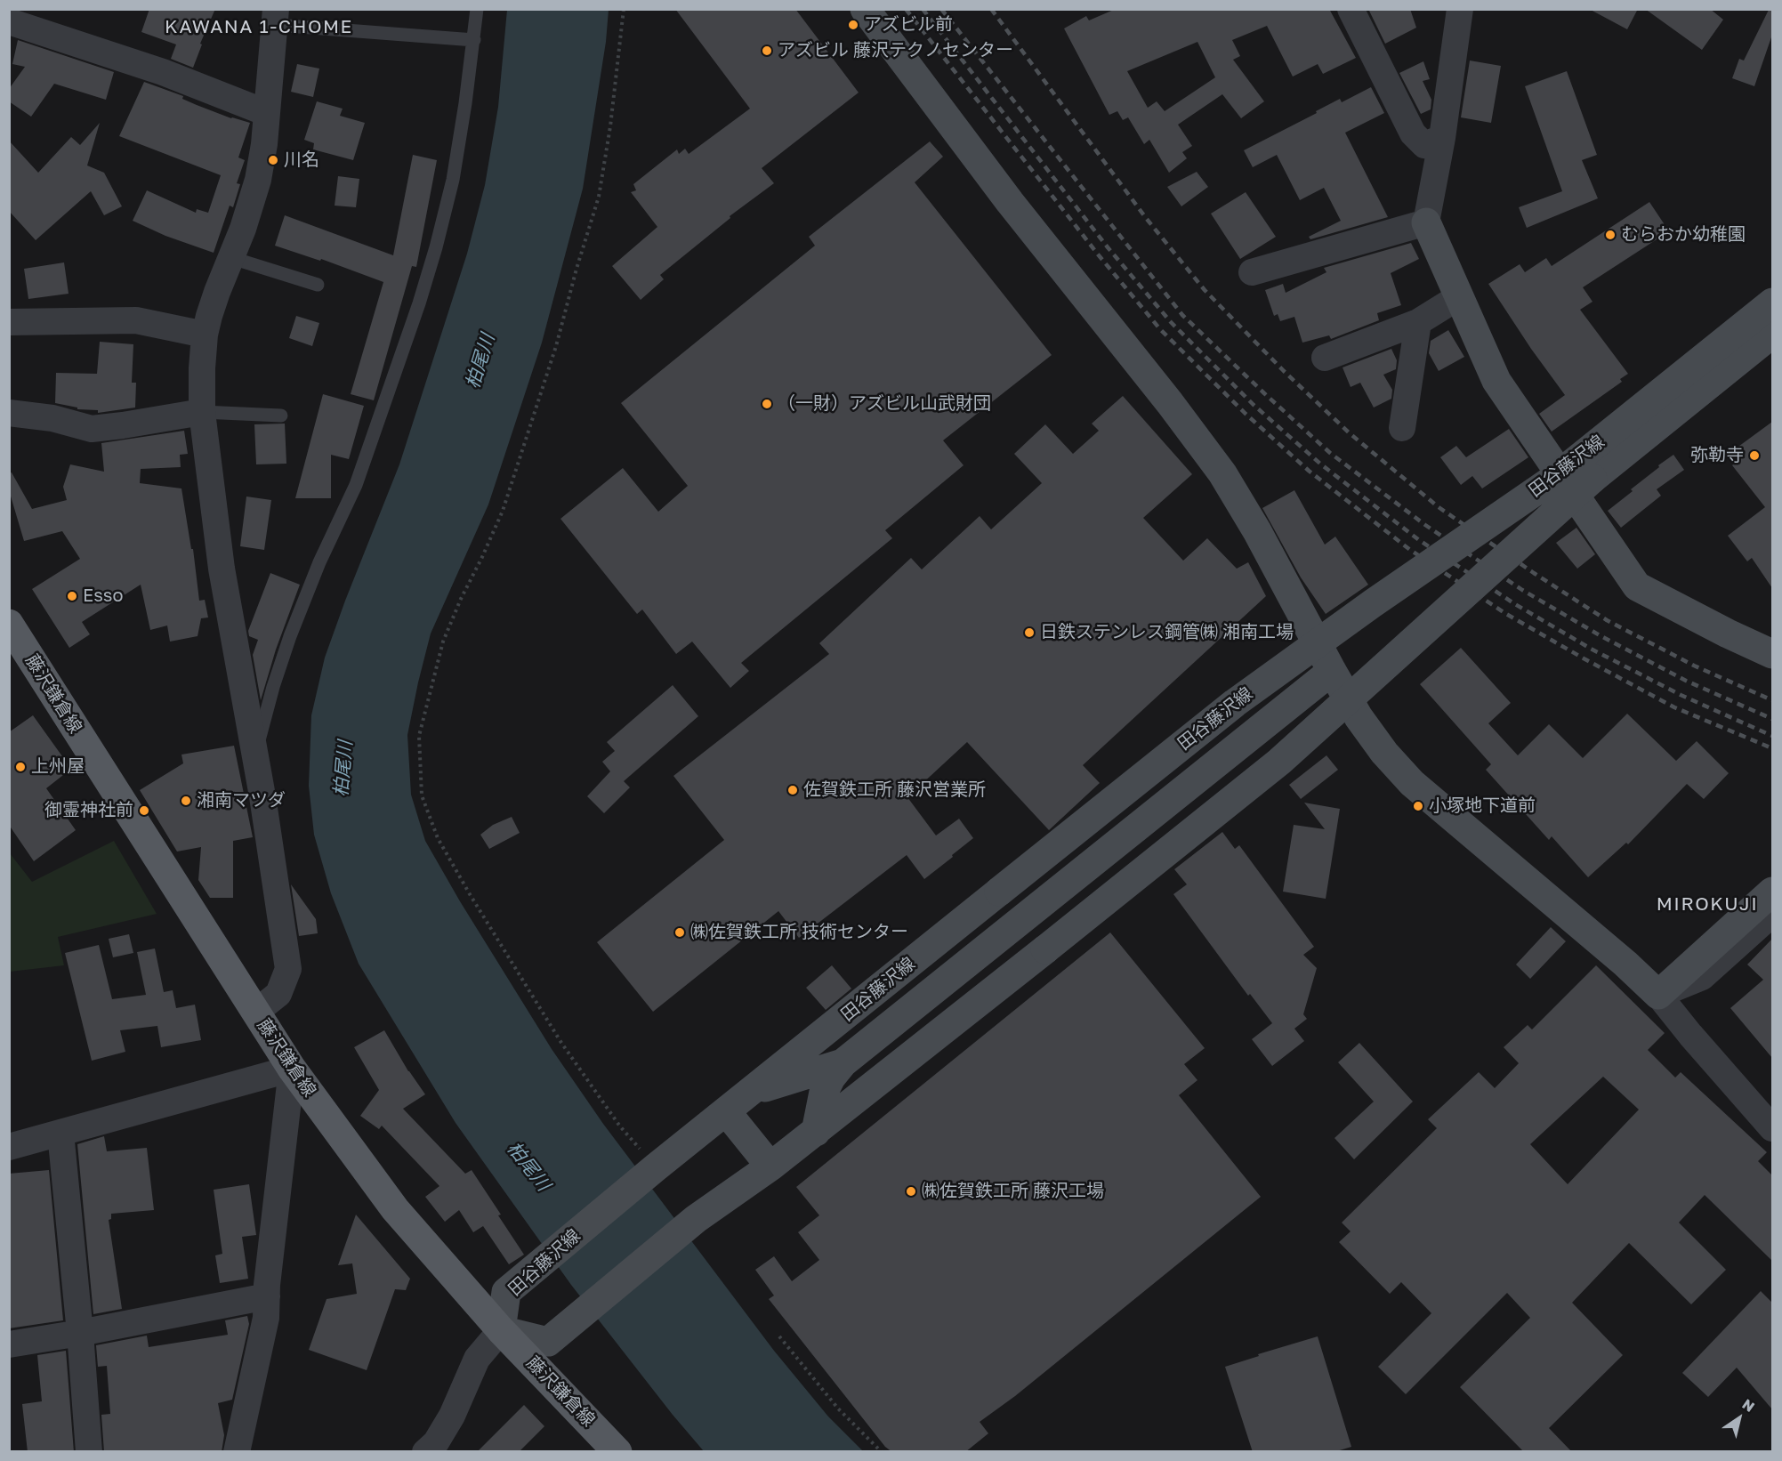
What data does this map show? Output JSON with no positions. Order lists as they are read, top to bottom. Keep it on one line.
{"streets":{"main road":["田谷藤沢線","藤沢鎌倉線"]},"crossings":[["田谷藤沢線","藤沢鎌倉線"]],"districts":["KAWANA 1-CHOME","MIROKUJI"],"water":["柏尾川"],"places":["アズビル前","アズビル 藤沢テクノセンター","川名","むらおか幼稚園","（一財）アズビル山武財団","弥勒寺","Esso","日鉄ステンレス鋼管㈱ 湘南工場","上州屋","佐賀鉄工所 藤沢営業所","湘南マツダ","小塚地下道前","御霊神社前","㈱佐賀鉄工所 技術センター","㈱佐賀鉄工所 藤沢工場"],"north":"top right"}
